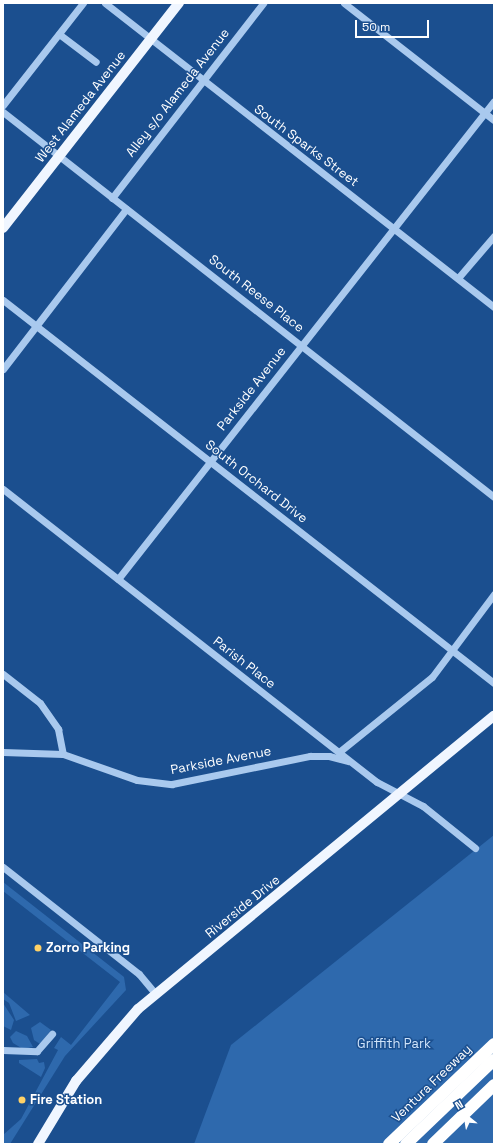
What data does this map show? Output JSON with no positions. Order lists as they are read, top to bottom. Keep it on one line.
{"streets":{"highway":["Ventura Freeway"],"main road":["West Alameda Avenue","Riverside Drive"],"street":["Alley s/o Alameda Avenue","South Sparks Street","South Reese Place","Parkside Avenue","South Orchard Drive","Parish Place"]},"crossings":[["Alley s/o Alameda Avenue","South Sparks Street"],["Alley s/o Alameda Avenue","South Reese Place"],["West Alameda Avenue","South Sparks Street"],["West Alameda Avenue","South Reese Place"],["South Sparks Street","Parkside Avenue"],["South Reese Place","Parkside Avenue"],["Parkside Avenue","South Orchard Drive"],["Parkside Avenue","Parish Place"],["Parish Place","Riverside Drive"]],"parks":["Griffith Park"],"places":["Zorro Parking","Fire Station"],"scale_bar":"50 m","north":"top left"}
